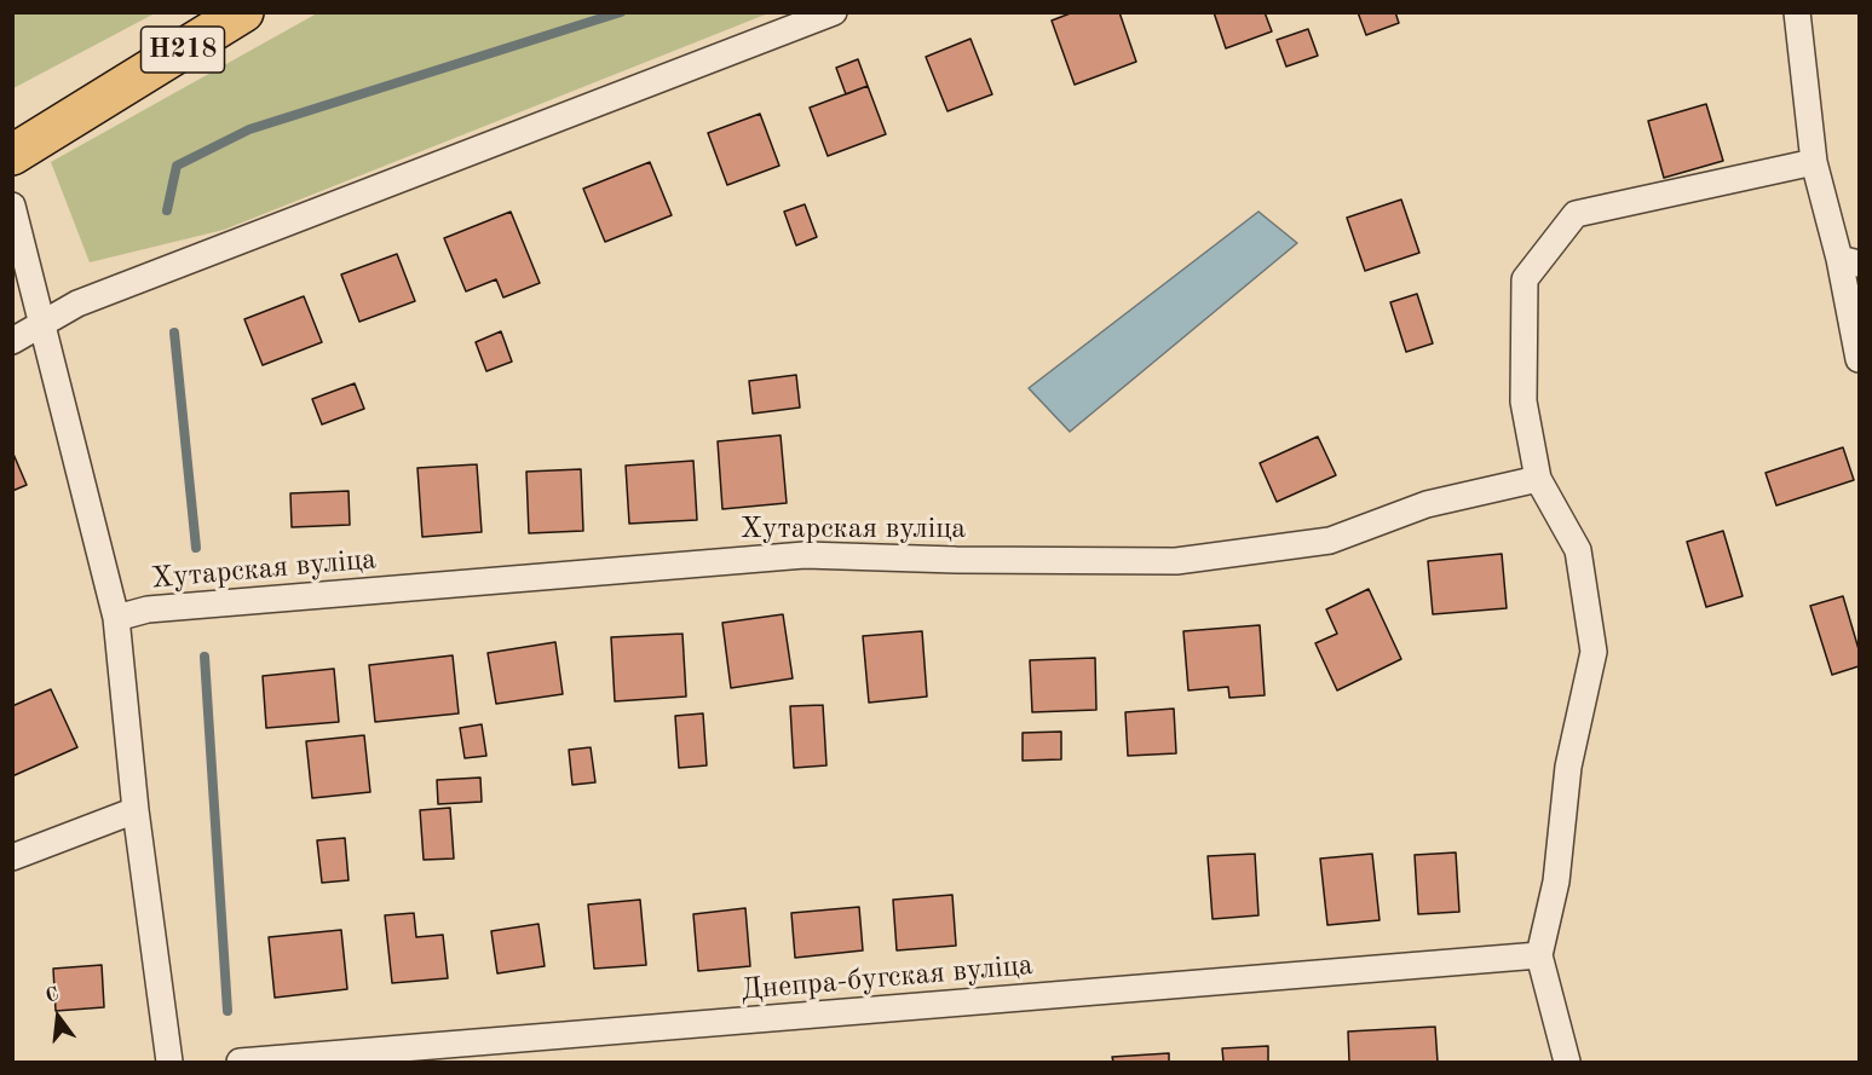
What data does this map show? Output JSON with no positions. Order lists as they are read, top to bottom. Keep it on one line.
{"streets":{"main road":["Н218"],"street":["Хутарская вуліца","Днепра-бугская вуліца"]},"north":"top"}
